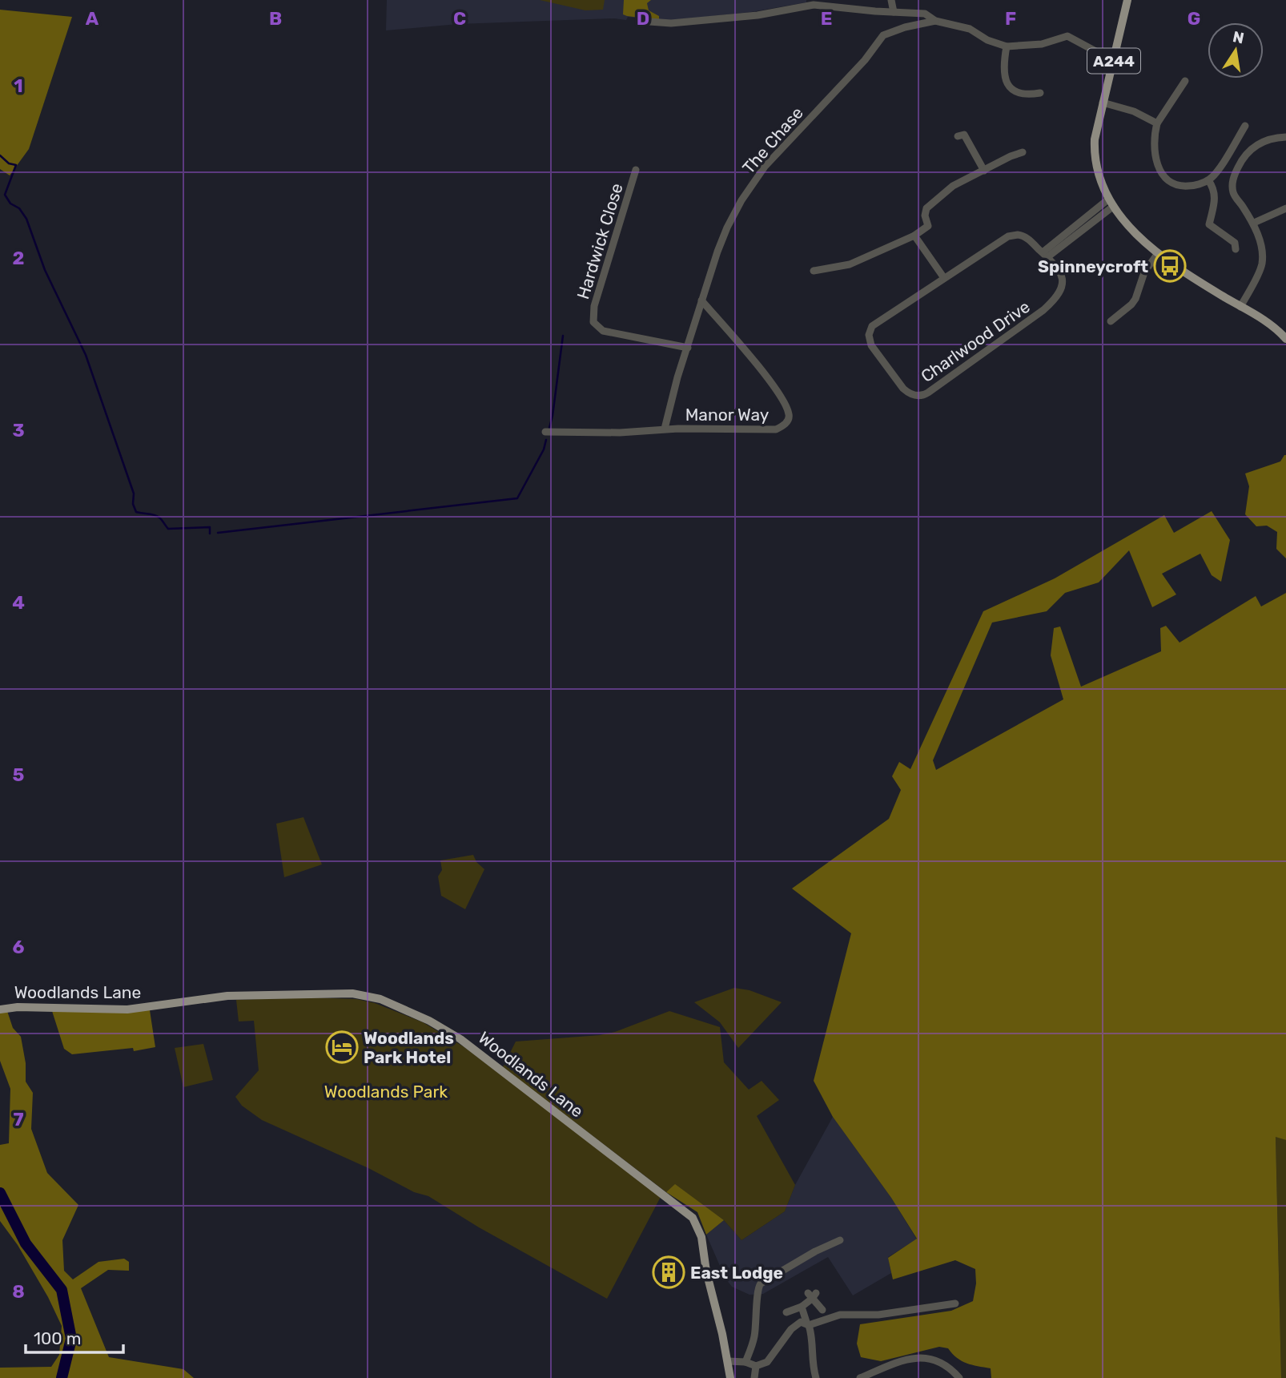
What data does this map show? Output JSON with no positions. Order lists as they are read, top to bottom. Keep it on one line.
{"streets":{"main road":["A244","Woodlands Lane"],"street":["The Chase","Hardwick Close","Charlwood Drive","Manor Way"]},"crossings":[["The Chase","Hardwick Close"],["The Chase","Manor Way"]],"parks":["Woodlands Park"],"places":{"bus stop":["Spinneycroft"],"hotel":["Woodlands Park Hotel"],"building":["East Lodge"]},"scale_bar":"100 m","north":"top","grid":{"columns":["A","B","C","D","E","F","G"],"rows":["1","2","3","4","5","6","7","8"]}}
